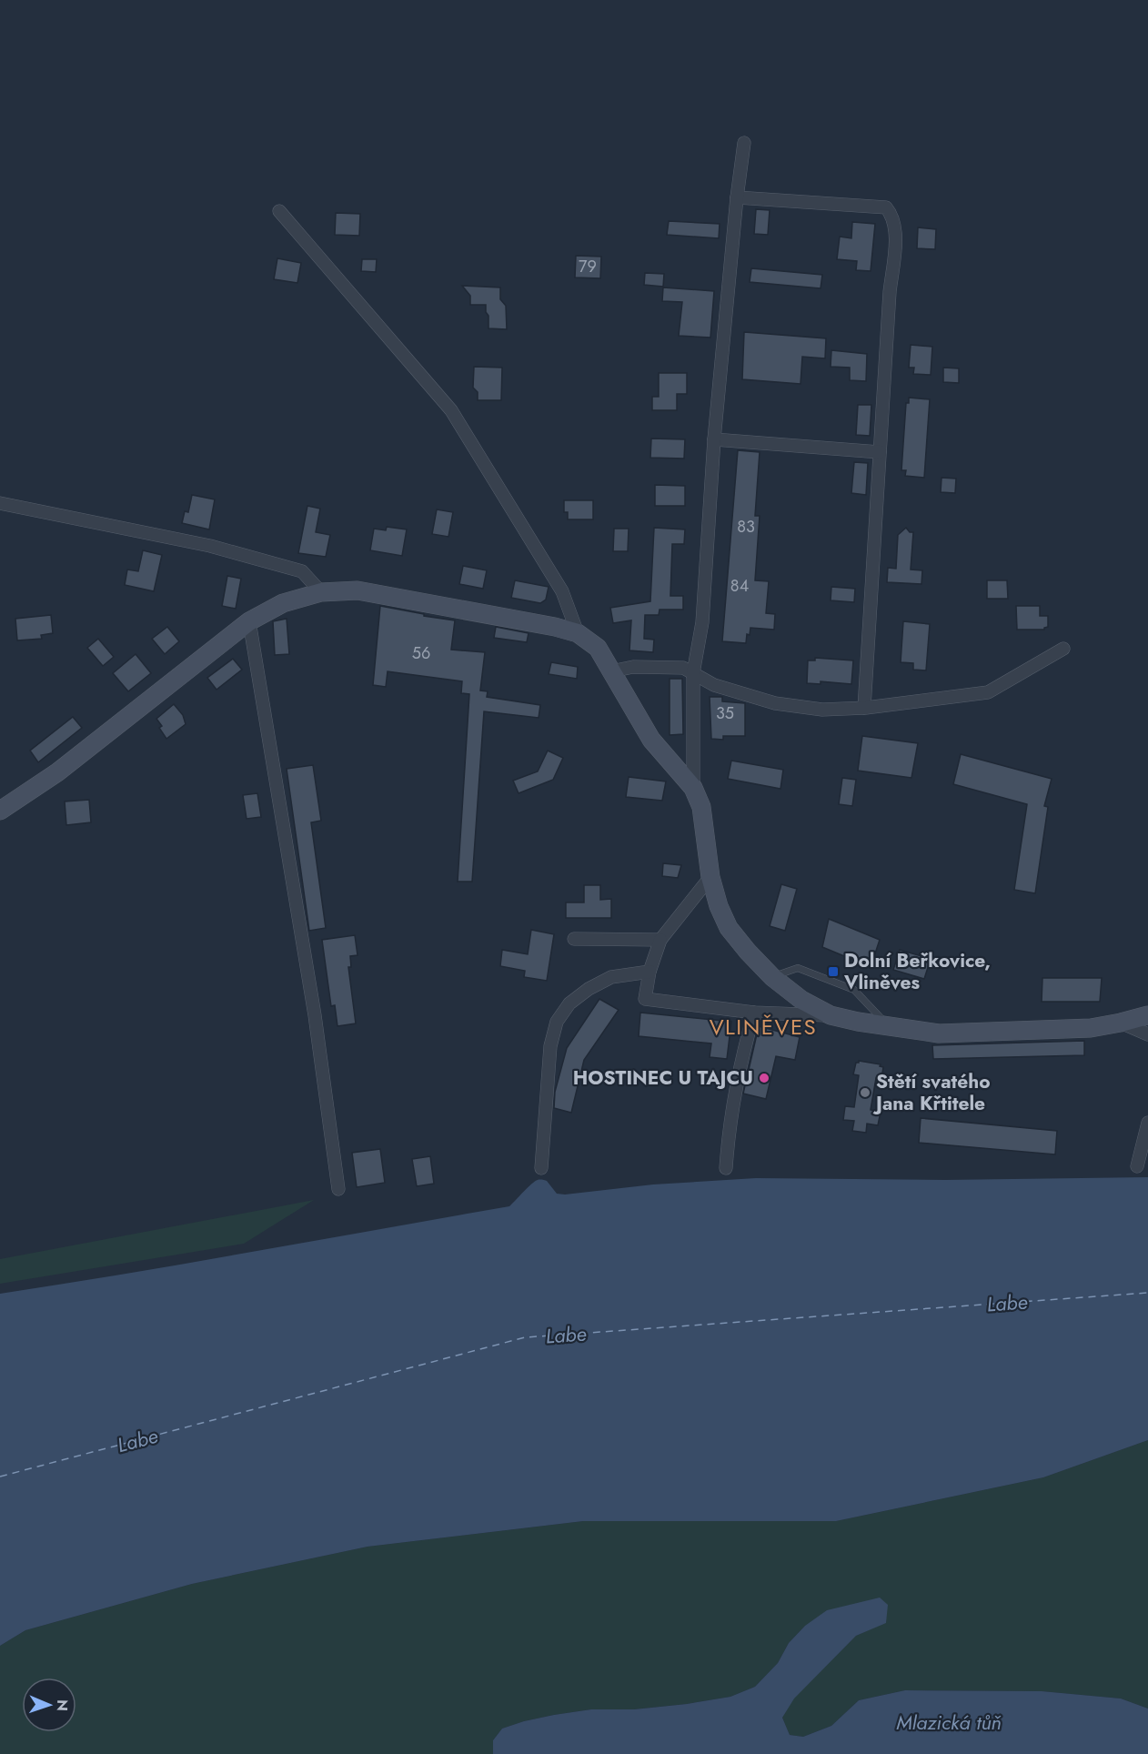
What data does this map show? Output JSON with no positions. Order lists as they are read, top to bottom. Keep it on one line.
{"districts":["VLINĚVES"],"water":["Labe","Mlazická tůň"],"places":{"transit":["Dolní Beřkovice, Vliněves"],"other":["HOSTINEC U TAJCU","Stětí svatého Jana Křtitele"]},"house_numbers":["79","83","84","56","35"],"north":"right"}
